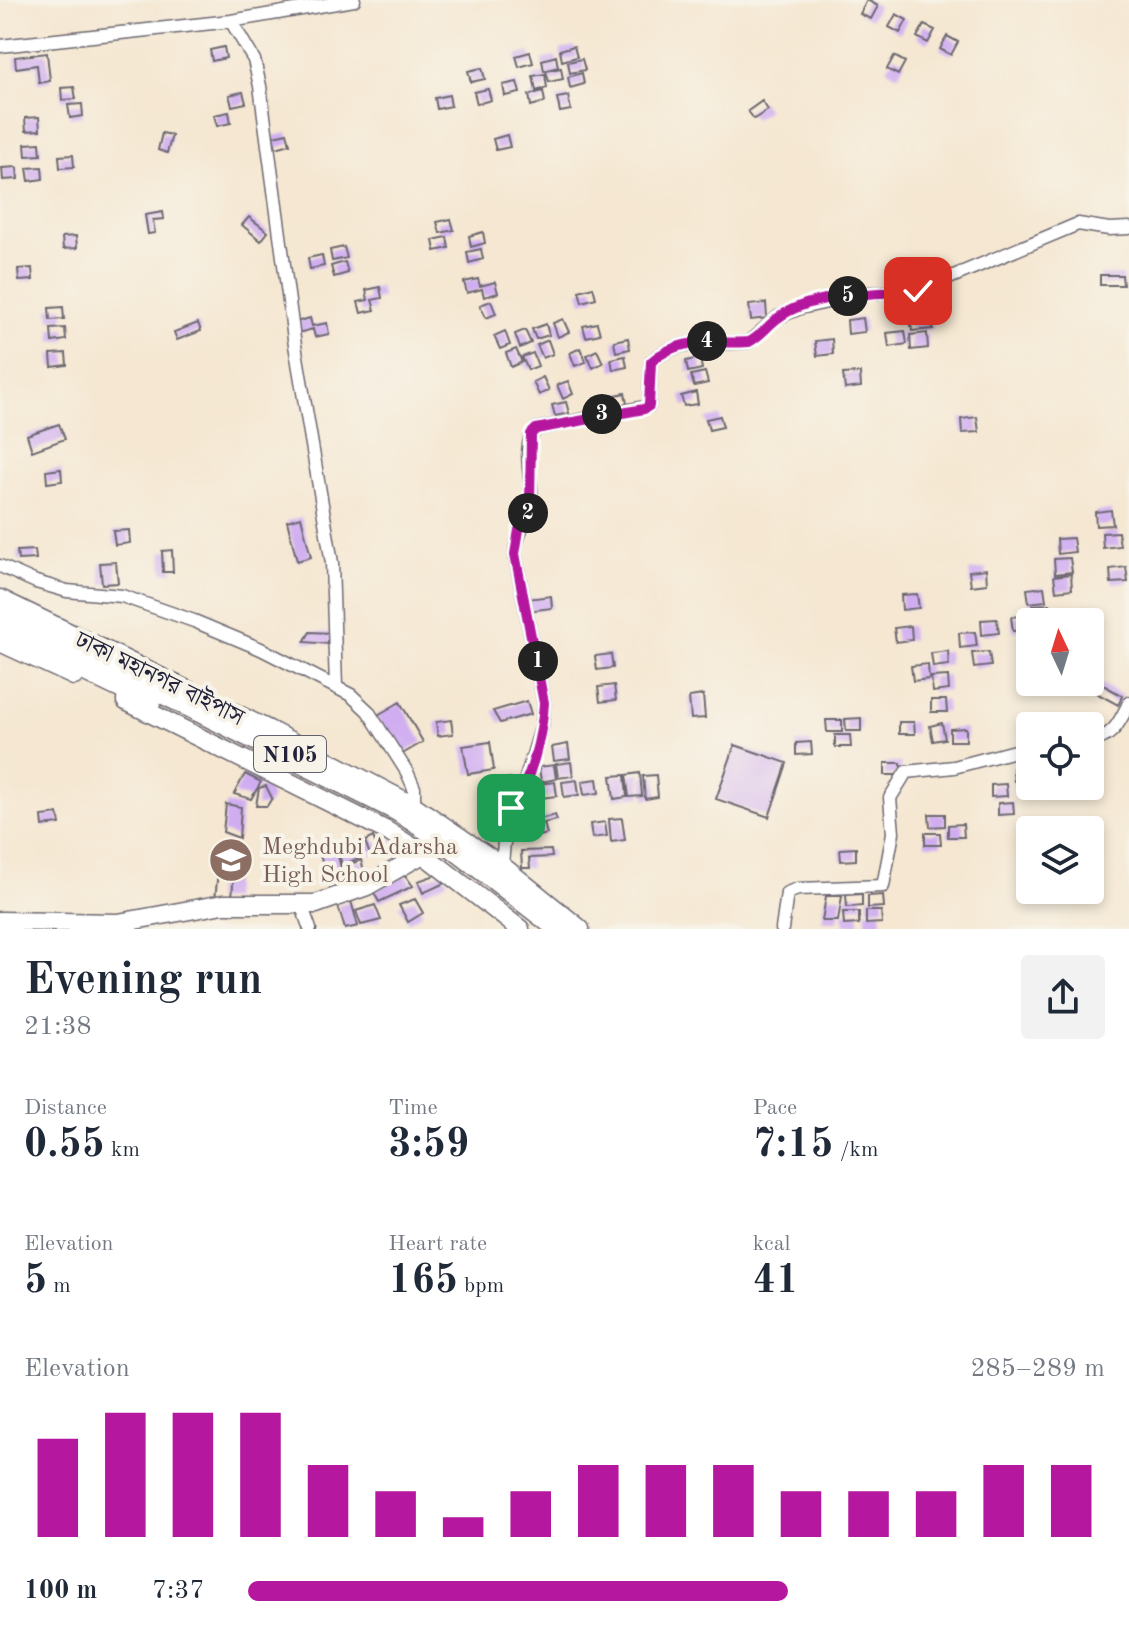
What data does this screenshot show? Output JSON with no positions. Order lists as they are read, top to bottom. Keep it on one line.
{"streets":{"highway":["ঢাকা মহানগর বাইপাস","N105"]},"places":{"school or university":["Meghdubi Adarsha High School"]},"north":"top","page":{"pins":["5","4","3","2","1"],"heading":["Evening run","21:38"],"stats":[["Distance","0.55 km"],["Time","3:59"],["Pace","7:15 /km"],["Elevation","5 m"],["Heart rate","165 bpm"],["kcal","41"]],"chart":["Elevation","285–289 m"],"list":[{"name":"100 m","note":"7:37"}]}}
